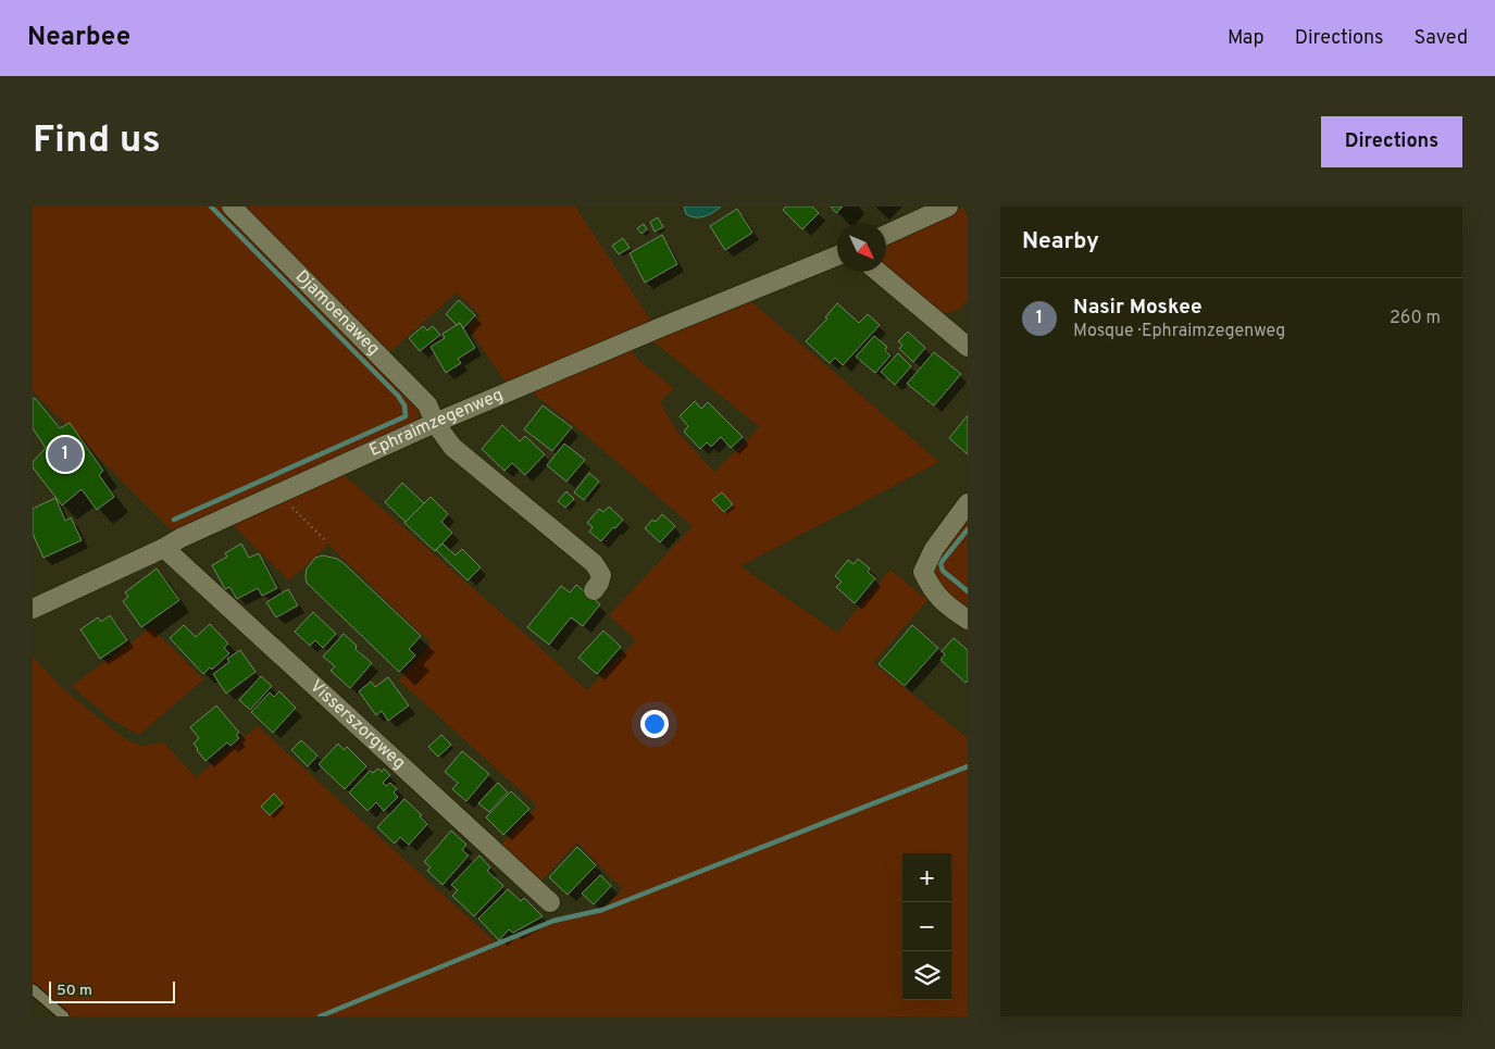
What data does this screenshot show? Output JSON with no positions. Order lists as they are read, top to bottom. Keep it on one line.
{"streets":{"street":["Djamoenaweg","Ephraimzegenweg","Visserszorgweg"]},"crossings":[["Djamoenaweg","Ephraimzegenweg"],["Ephraimzegenweg","Visserszorgweg"]],"scale_bar":"50 m","north":"bottom right","page":{"header":"Nearbee","nav":["Map","Directions","Saved"],"buttons":"Directions","title":"Find us","heading":"Nearby","list":[{"mark":"1","name":"Nasir Moskee","note":"Mosque · Ephraimzegenweg","value":"260 m"}],"pins":"1","map_buttons":["+","−"],"scale":"50 m"}}
